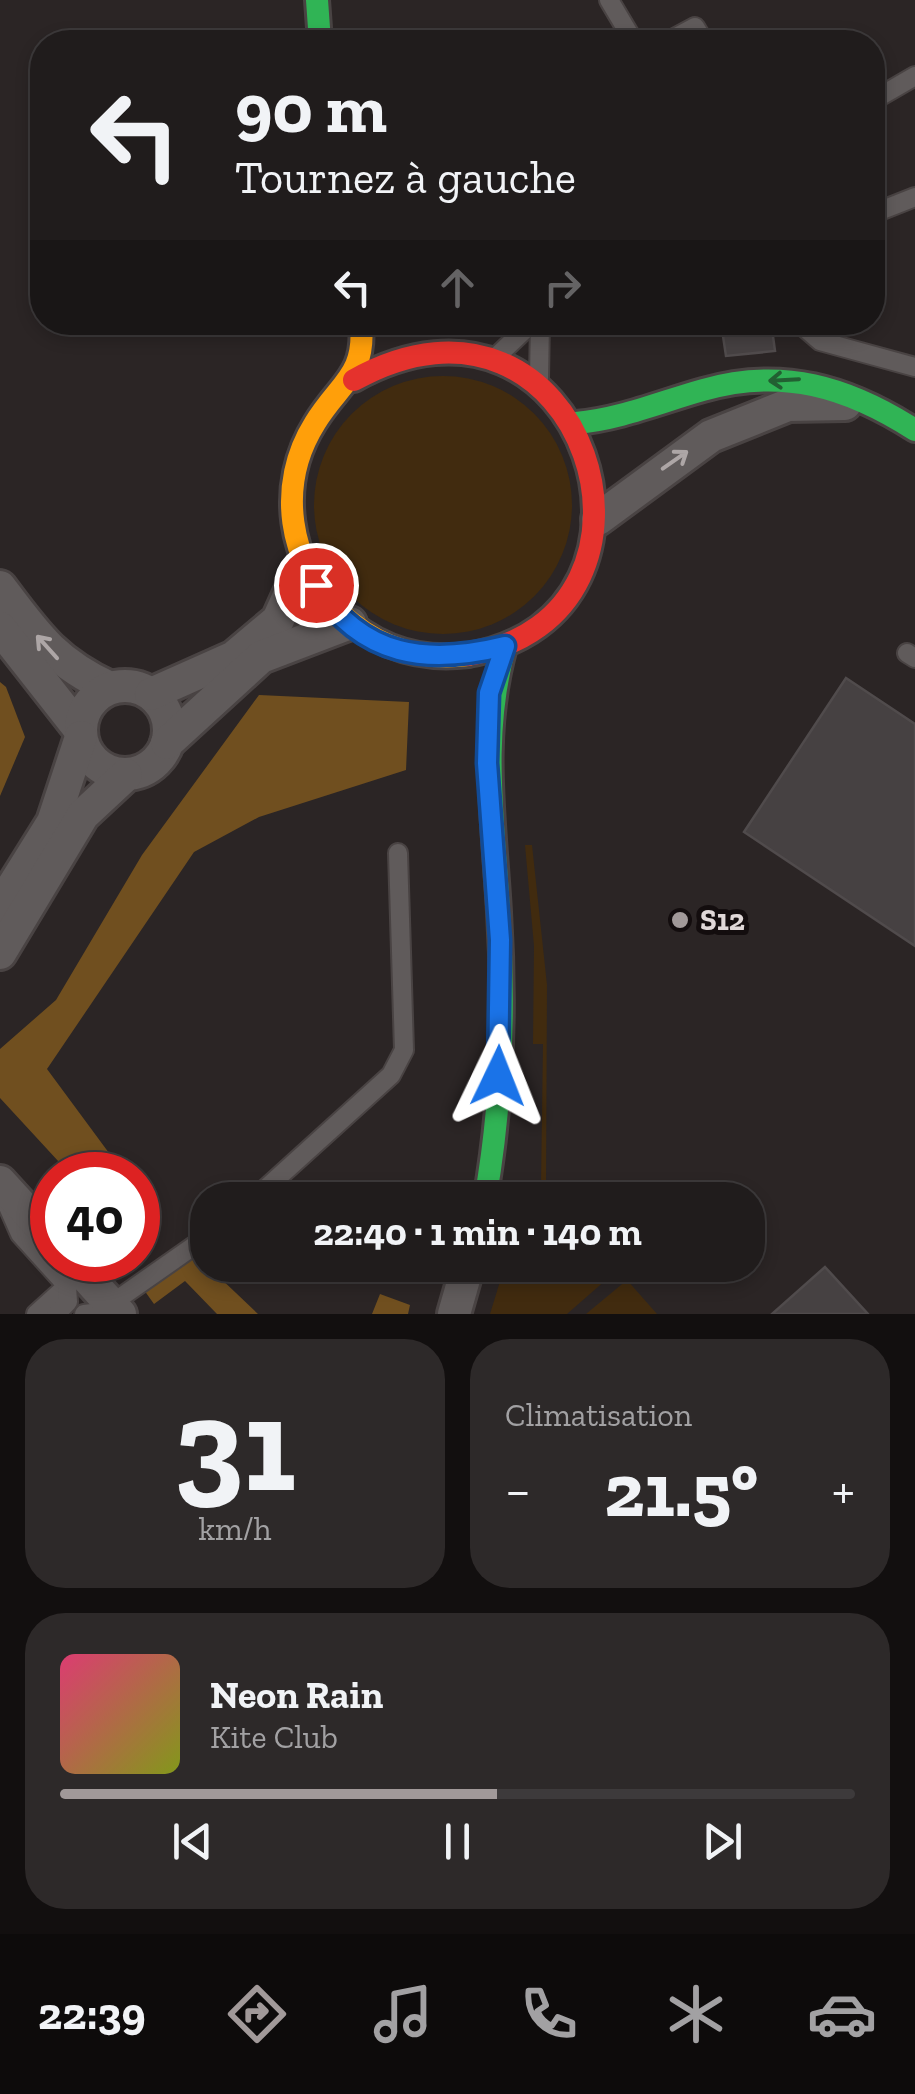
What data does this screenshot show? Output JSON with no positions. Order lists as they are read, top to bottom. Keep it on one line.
{"places":["S12"],"page":{"turn":["90 m","Tournez à gauche"],"limit":"40","trip":"22:40 · 1 min · 140 m","tile":[["31","km/h"],"Climatisation"],"heat":["−","21.5°","+"],"song":["Neon Rain","Kite Club"],"tabs":"22:39"}}
